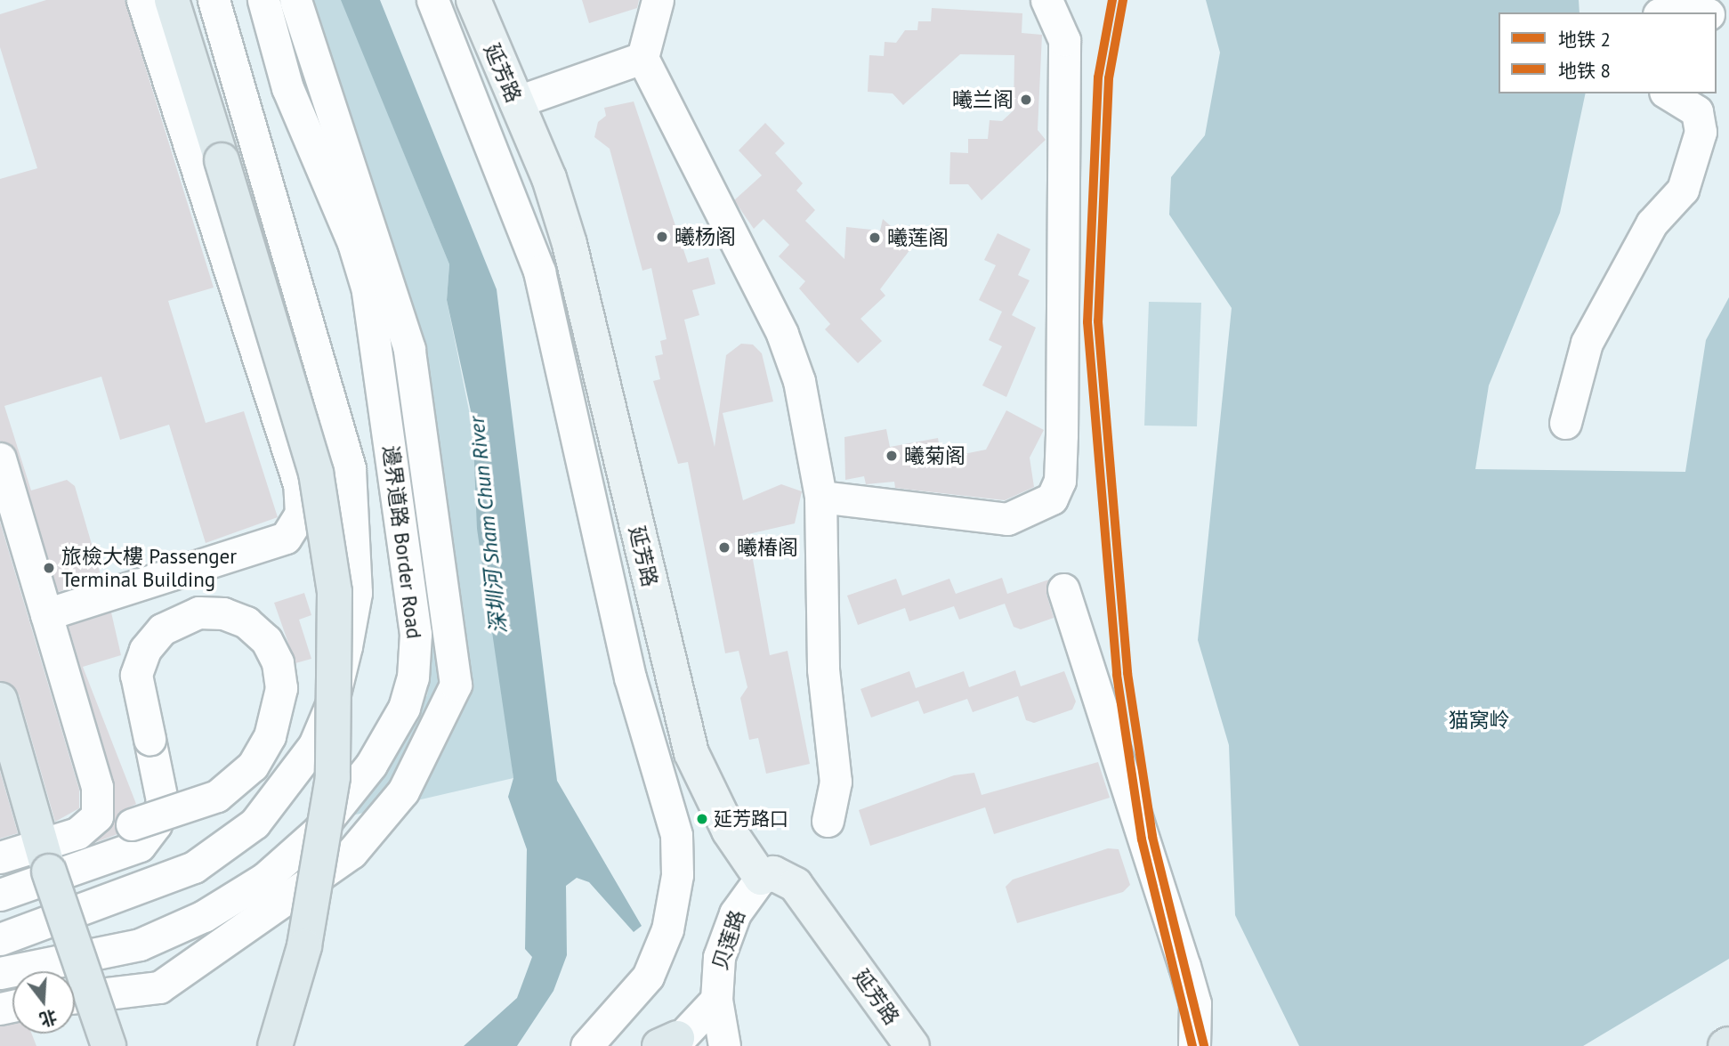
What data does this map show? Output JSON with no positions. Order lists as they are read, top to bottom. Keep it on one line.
{"streets":{"main road":["延芳路"],"street":["邊界道路 Border Road","贝莲路"]},"crossings":[["延芳路","贝莲路"]],"water":["深圳河 Sham Chun River"],"parks":["猫窝岭"],"places":["曦兰阁","曦杨阁","曦莲阁","曦菊阁","曦椿阁","旅檢大樓 Passenger Terminal Building","延芳路口"],"lines":["metro line 2","metro line 8"],"legend":["地铁 2","地铁 8"],"north":"bottom"}
